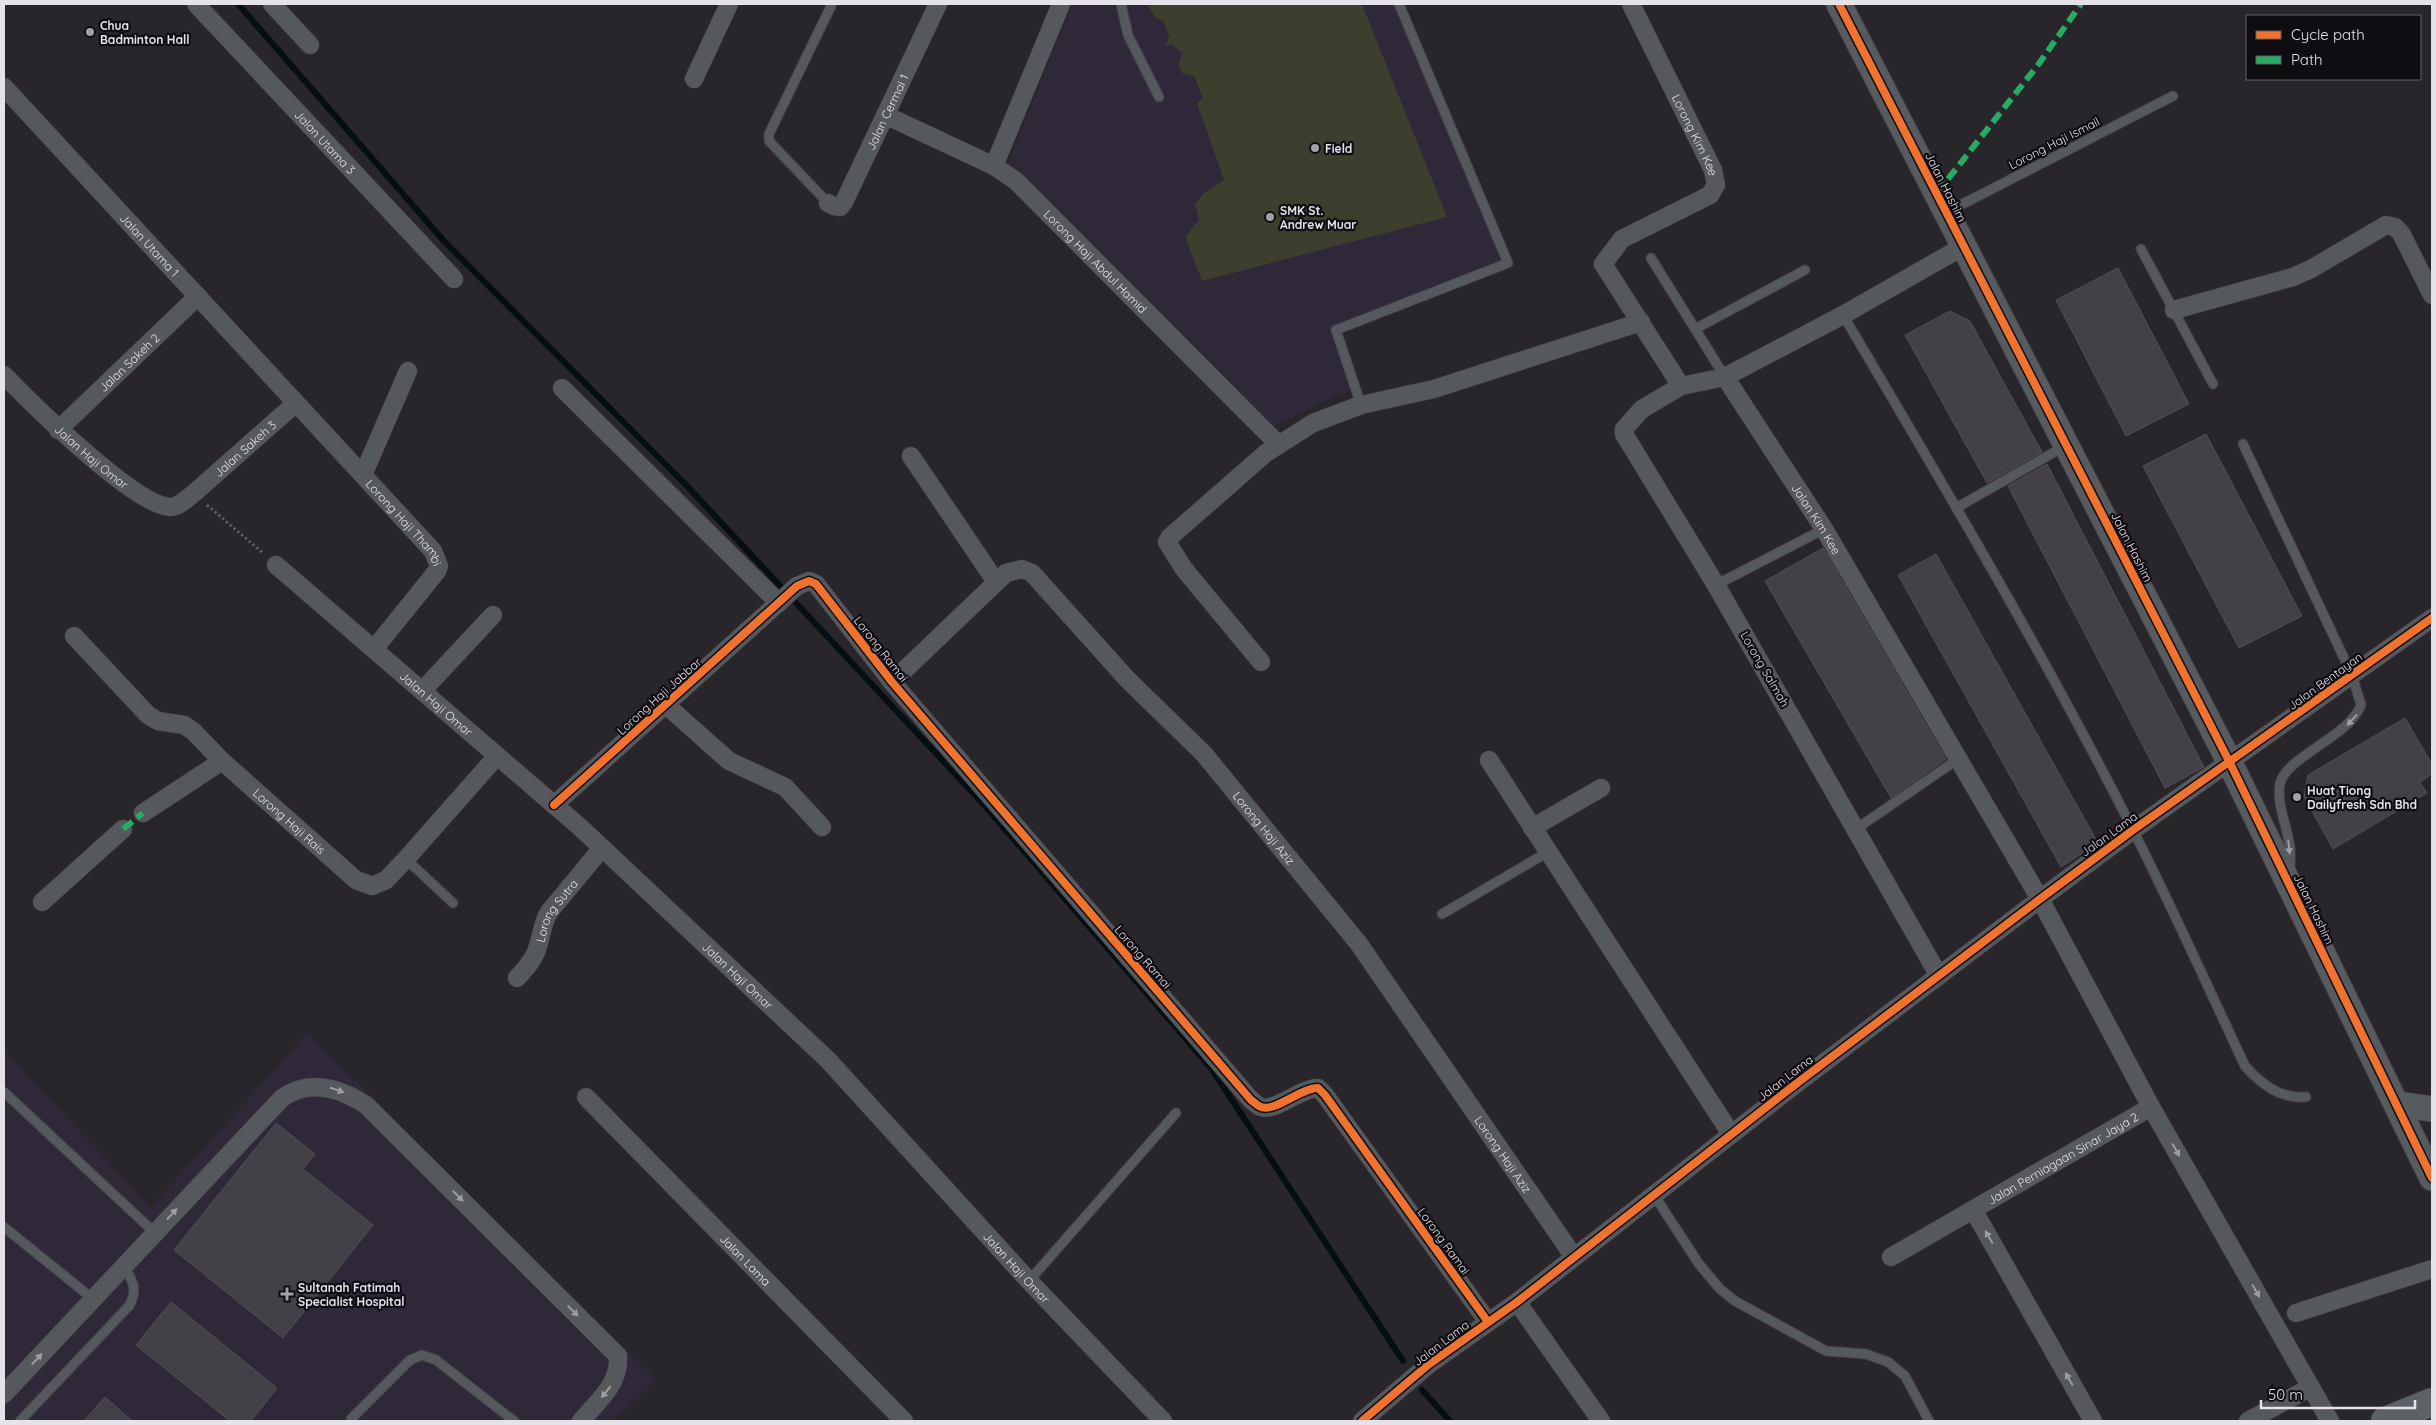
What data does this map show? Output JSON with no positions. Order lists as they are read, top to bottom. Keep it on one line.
{"streets":{"street":["Jalan Cermai 1","Lorong Kim Kee","Jalan Utama 3","Jalan Hashim","Jalan Utama 1","Lorong Haji Abdul Hamid","Jalan Sakeh 2","Jalan Sakeh 3","Jalan Haji Omar","Jalan Kim Kee","Lorong Haji Thambi","Lorong Ramai","Lorong Salmah","Jalan Bentayan","Lorong Haji Jabbar","Lorong Haji Rais","Lorong Haji Aziz","Jalan Lama","Lorong Sutra","Jalan Perniagaan Sinar Jaya 2"],"lane":["Lorong Haji Ismail"]},"crossings":[["Jalan Cermai 1","Lorong Haji Abdul Hamid"],["Lorong Haji Ismail","Jalan Hashim"],["Jalan Hashim","Jalan Bentayan"],["Jalan Hashim","Jalan Lama"],["Jalan Utama 1","Jalan Sakeh 2"],["Jalan Utama 1","Jalan Sakeh 3"],["Jalan Utama 1","Lorong Haji Thambi"],["Jalan Sakeh 2","Jalan Haji Omar"],["Jalan Sakeh 3","Jalan Haji Omar"],["Jalan Sakeh 3","Lorong Haji Thambi"],["Jalan Haji Omar","Lorong Haji Thambi"],["Jalan Haji Omar","Lorong Haji Jabbar"],["Jalan Haji Omar","Lorong Haji Rais"],["Jalan Haji Omar","Lorong Sutra"],["Jalan Kim Kee","Lorong Salmah"],["Jalan Kim Kee","Jalan Lama"],["Jalan Kim Kee","Jalan Perniagaan Sinar Jaya 2"],["Lorong Ramai","Lorong Haji Jabbar"],["Lorong Ramai","Lorong Haji Aziz"],["Lorong Ramai","Jalan Lama"],["Lorong Salmah","Jalan Lama"],["Jalan Bentayan","Jalan Lama"],["Lorong Haji Aziz","Jalan Lama"]],"places":{"other":["Chua Badminton Hall","Field","SMK St. Andrew Muar","Huat Tiong Dailyfresh Sdn Bhd"],"health":["Sultanah Fatimah Specialist Hospital"]},"legend":["Cycle path","Path"],"scale_bar":"50 m"}
